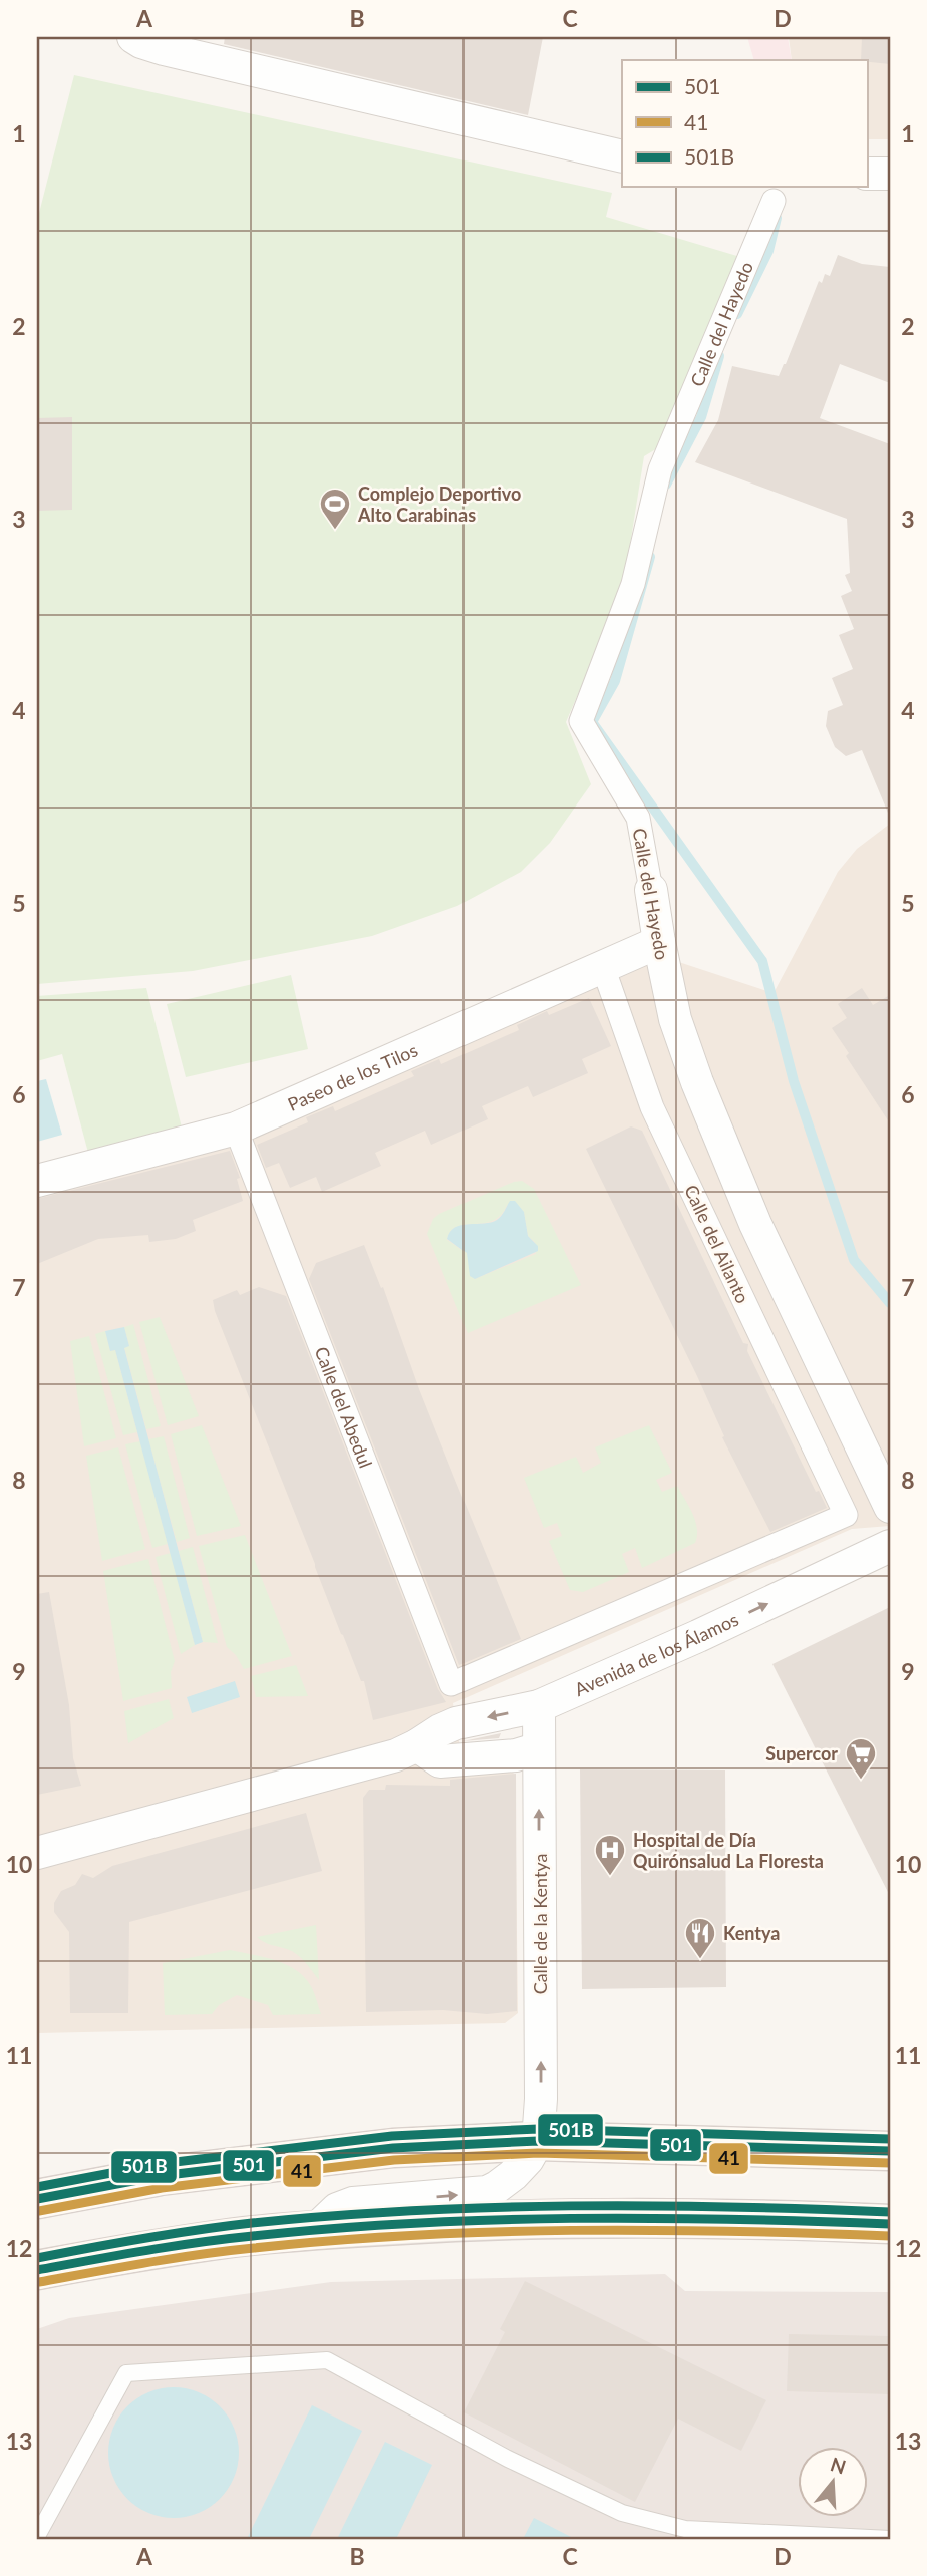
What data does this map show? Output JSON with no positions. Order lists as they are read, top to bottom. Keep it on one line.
{"streets":{"street":["Calle del Hayedo","Paseo de los Tilos","Calle del Ailanto","Calle del Abedul","Avenida de los Álamos","Calle de la Kentya"]},"crossings":[["Calle del Hayedo","Paseo de los Tilos"],["Paseo de los Tilos","Calle del Ailanto"],["Paseo de los Tilos","Calle del Abedul"],["Calle del Ailanto","Calle del Abedul"],["Avenida de los Álamos","Calle de la Kentya"]],"one_way":["Calle de la Kentya"],"places":{"sports":["Complejo Deportivo Alto Carabinas"],"supermarket":["Supercor"],"hospital":["Hospital de Día Quirónsalud La Floresta"],"restaurant":["Kentya"]},"lines":["transit line 501B","transit line 501","transit line 41"],"legend":["501","41","501B"],"north":"top","grid":{"columns":["A","B","C","D"],"rows":["1","2","3","4","5","6","7","8","9","10","11","12","13"]}}
